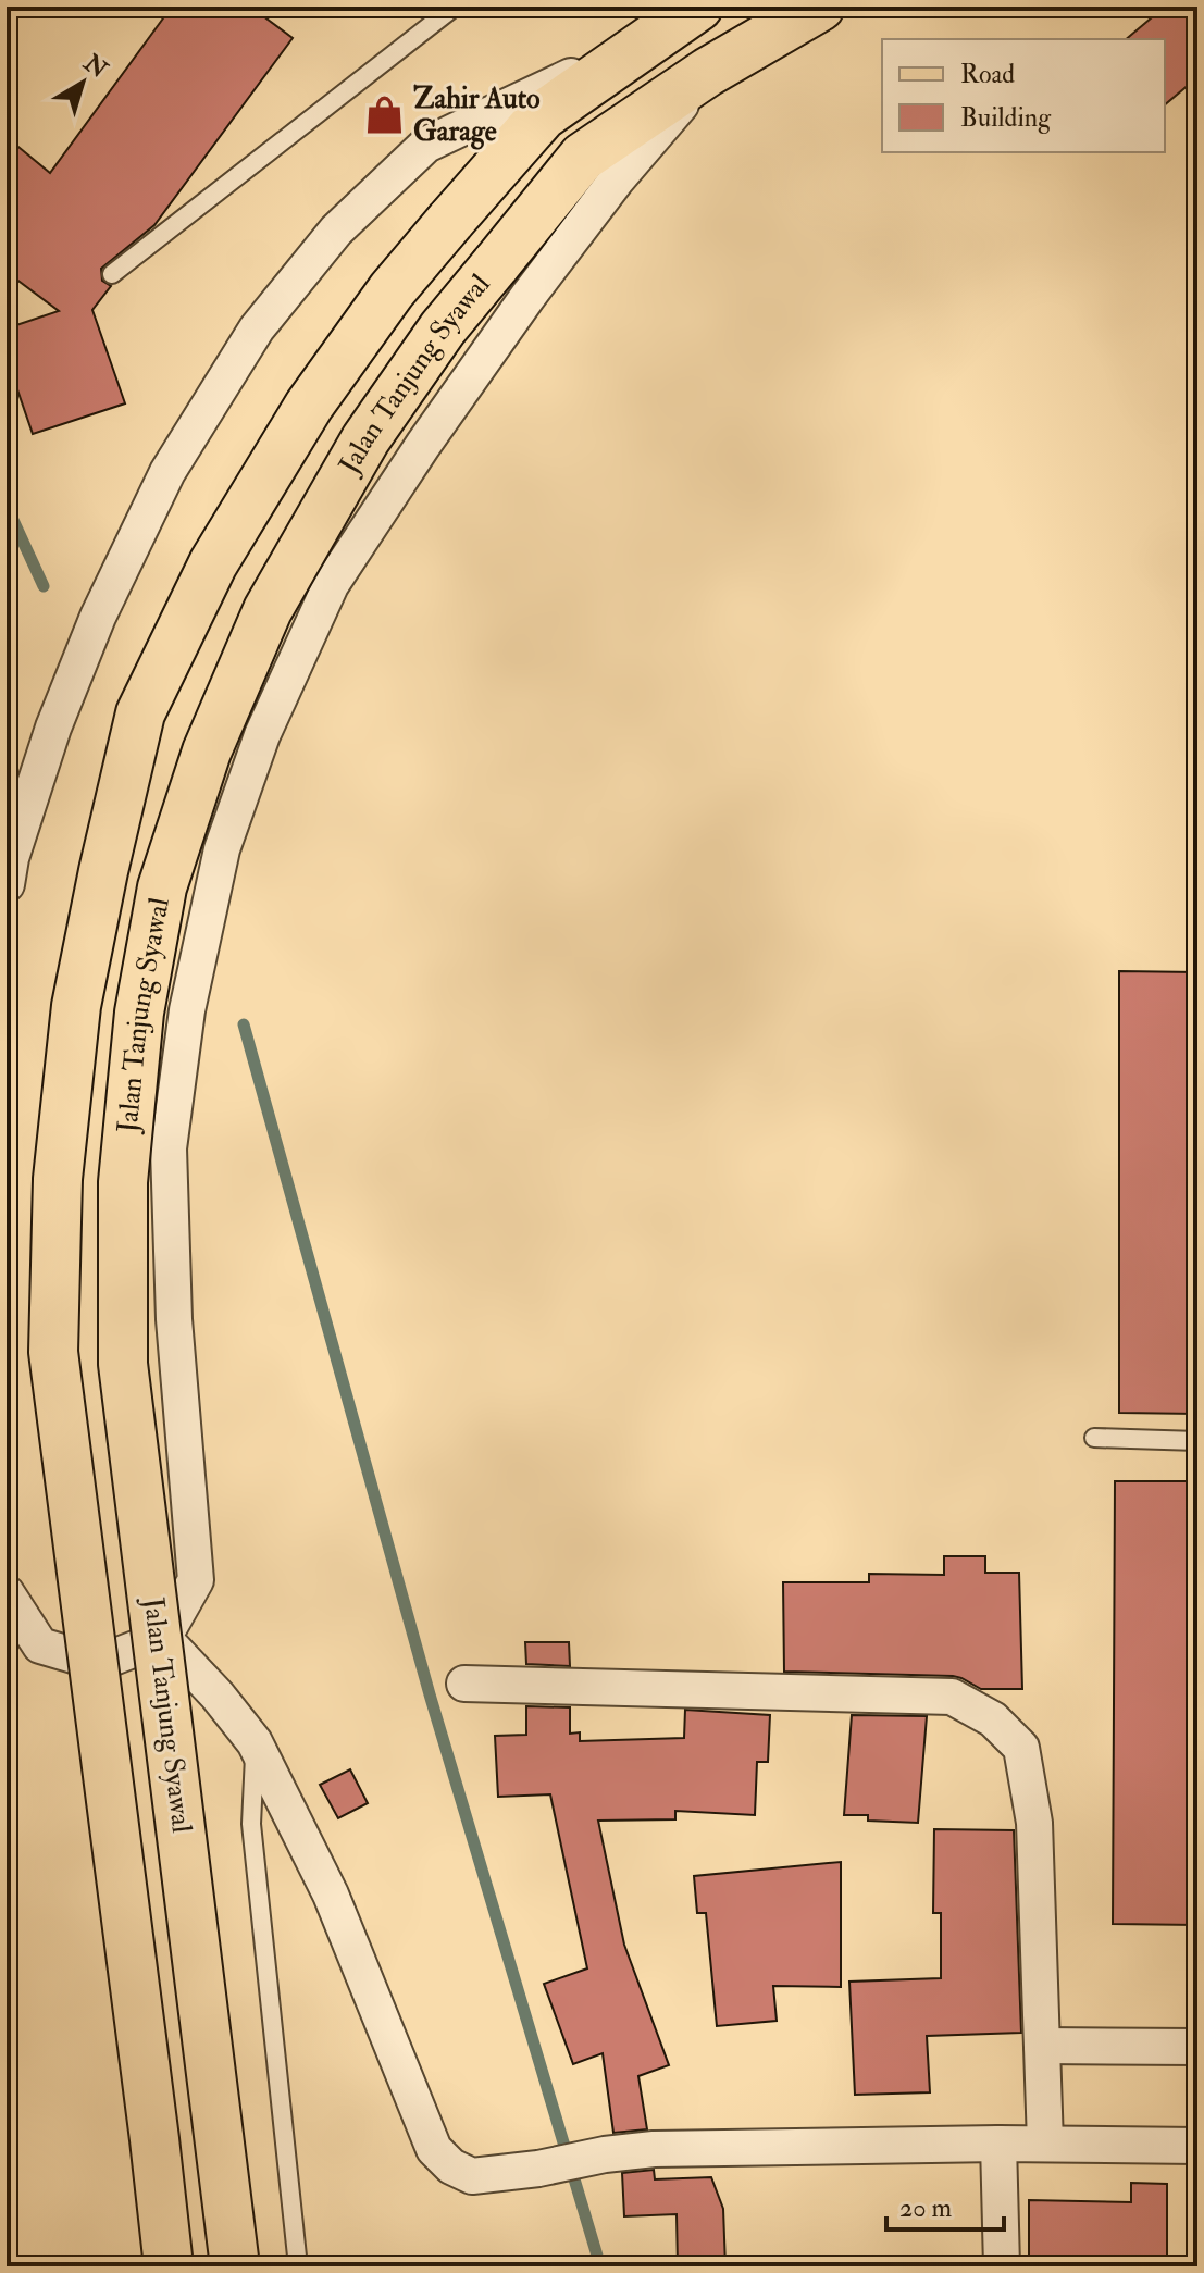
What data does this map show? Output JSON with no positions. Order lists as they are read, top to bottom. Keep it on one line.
{"streets":{"main road":["Jalan Tanjung Syawal"]},"places":{"shop":["Zahir Auto Garage"]},"legend":["Road","Building"],"scale_bar":"20 m","north":"top right"}
